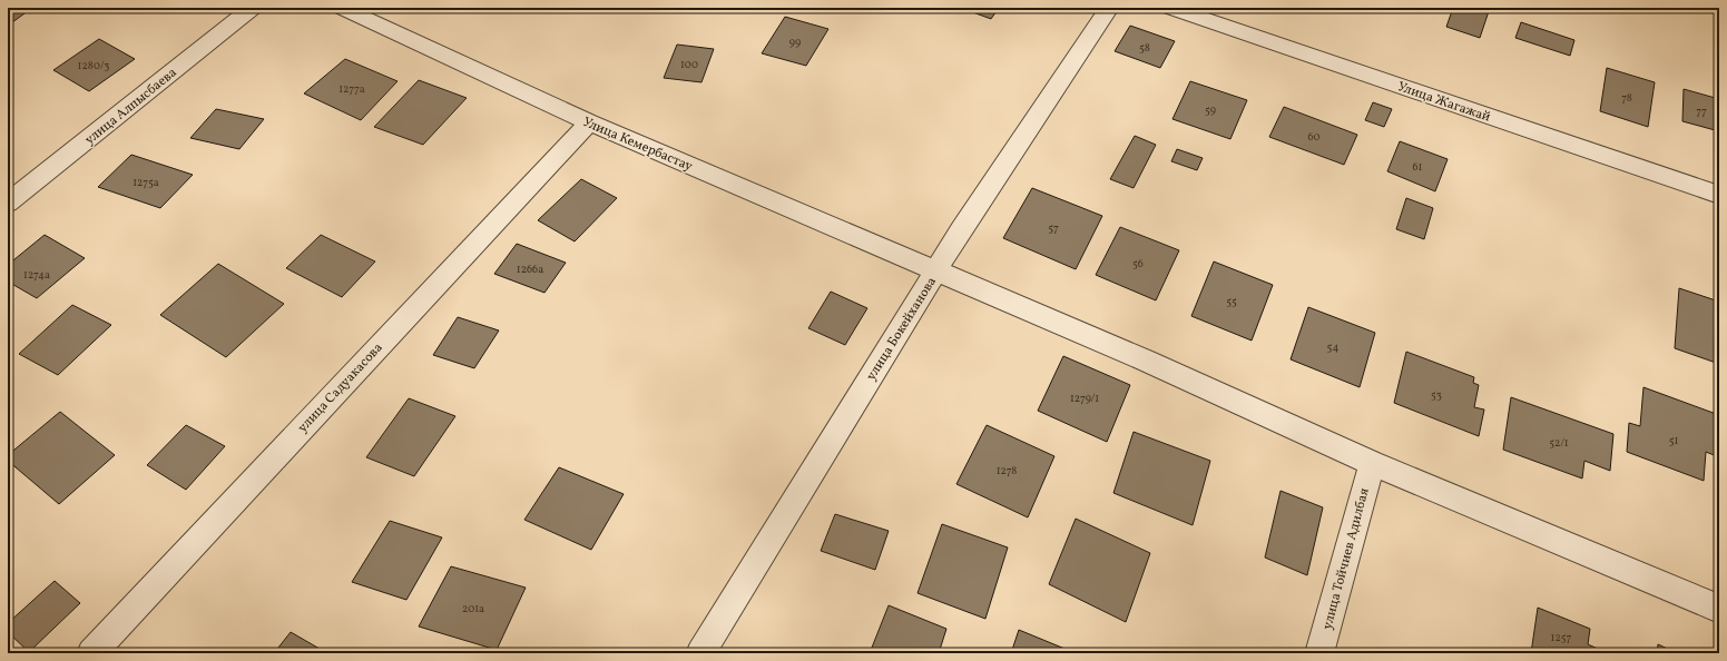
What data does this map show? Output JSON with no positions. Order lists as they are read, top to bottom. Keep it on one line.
{"streets":{"street":["Улица Жагажай","улица Алпысбаева","Улица Кемербастау","улица Бокейханова","улица Садуакасова","улица Тойчиев Адилбая"]},"crossings":[["Улица Кемербастау","улица Бокейханова"],["Улица Кемербастау","улица Садуакасова"],["Улица Кемербастау","улица Тойчиев Адилбая"]],"house_numbers":["99","58","100","1280/3","1277а","78","59","77","60","61","1275а","57","56","1266а","1274а","55","54","53","1279/1","51","52/1","1278","201а","1257"]}
